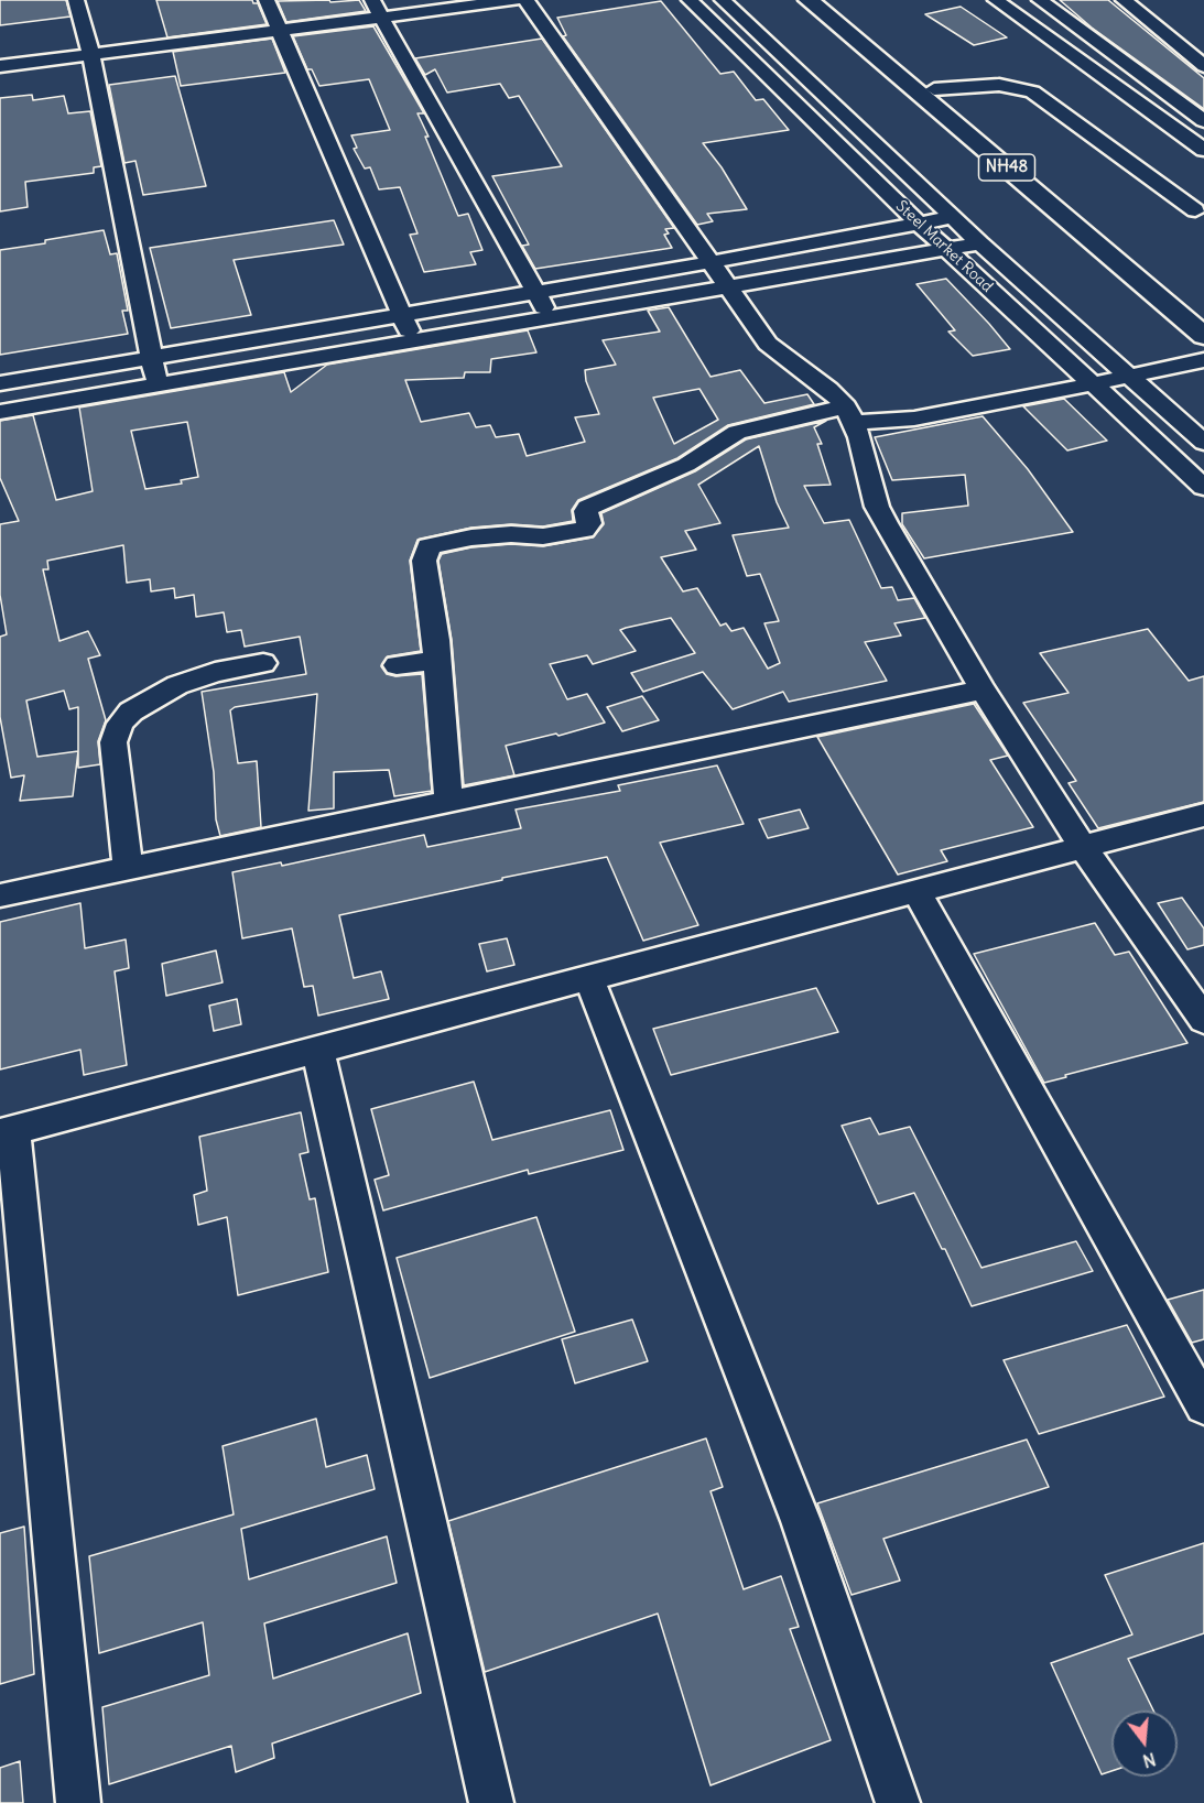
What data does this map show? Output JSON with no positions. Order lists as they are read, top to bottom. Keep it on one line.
{"streets":{"highway":["NH48"],"street":["Steel Market Road"]},"north":"bottom"}
